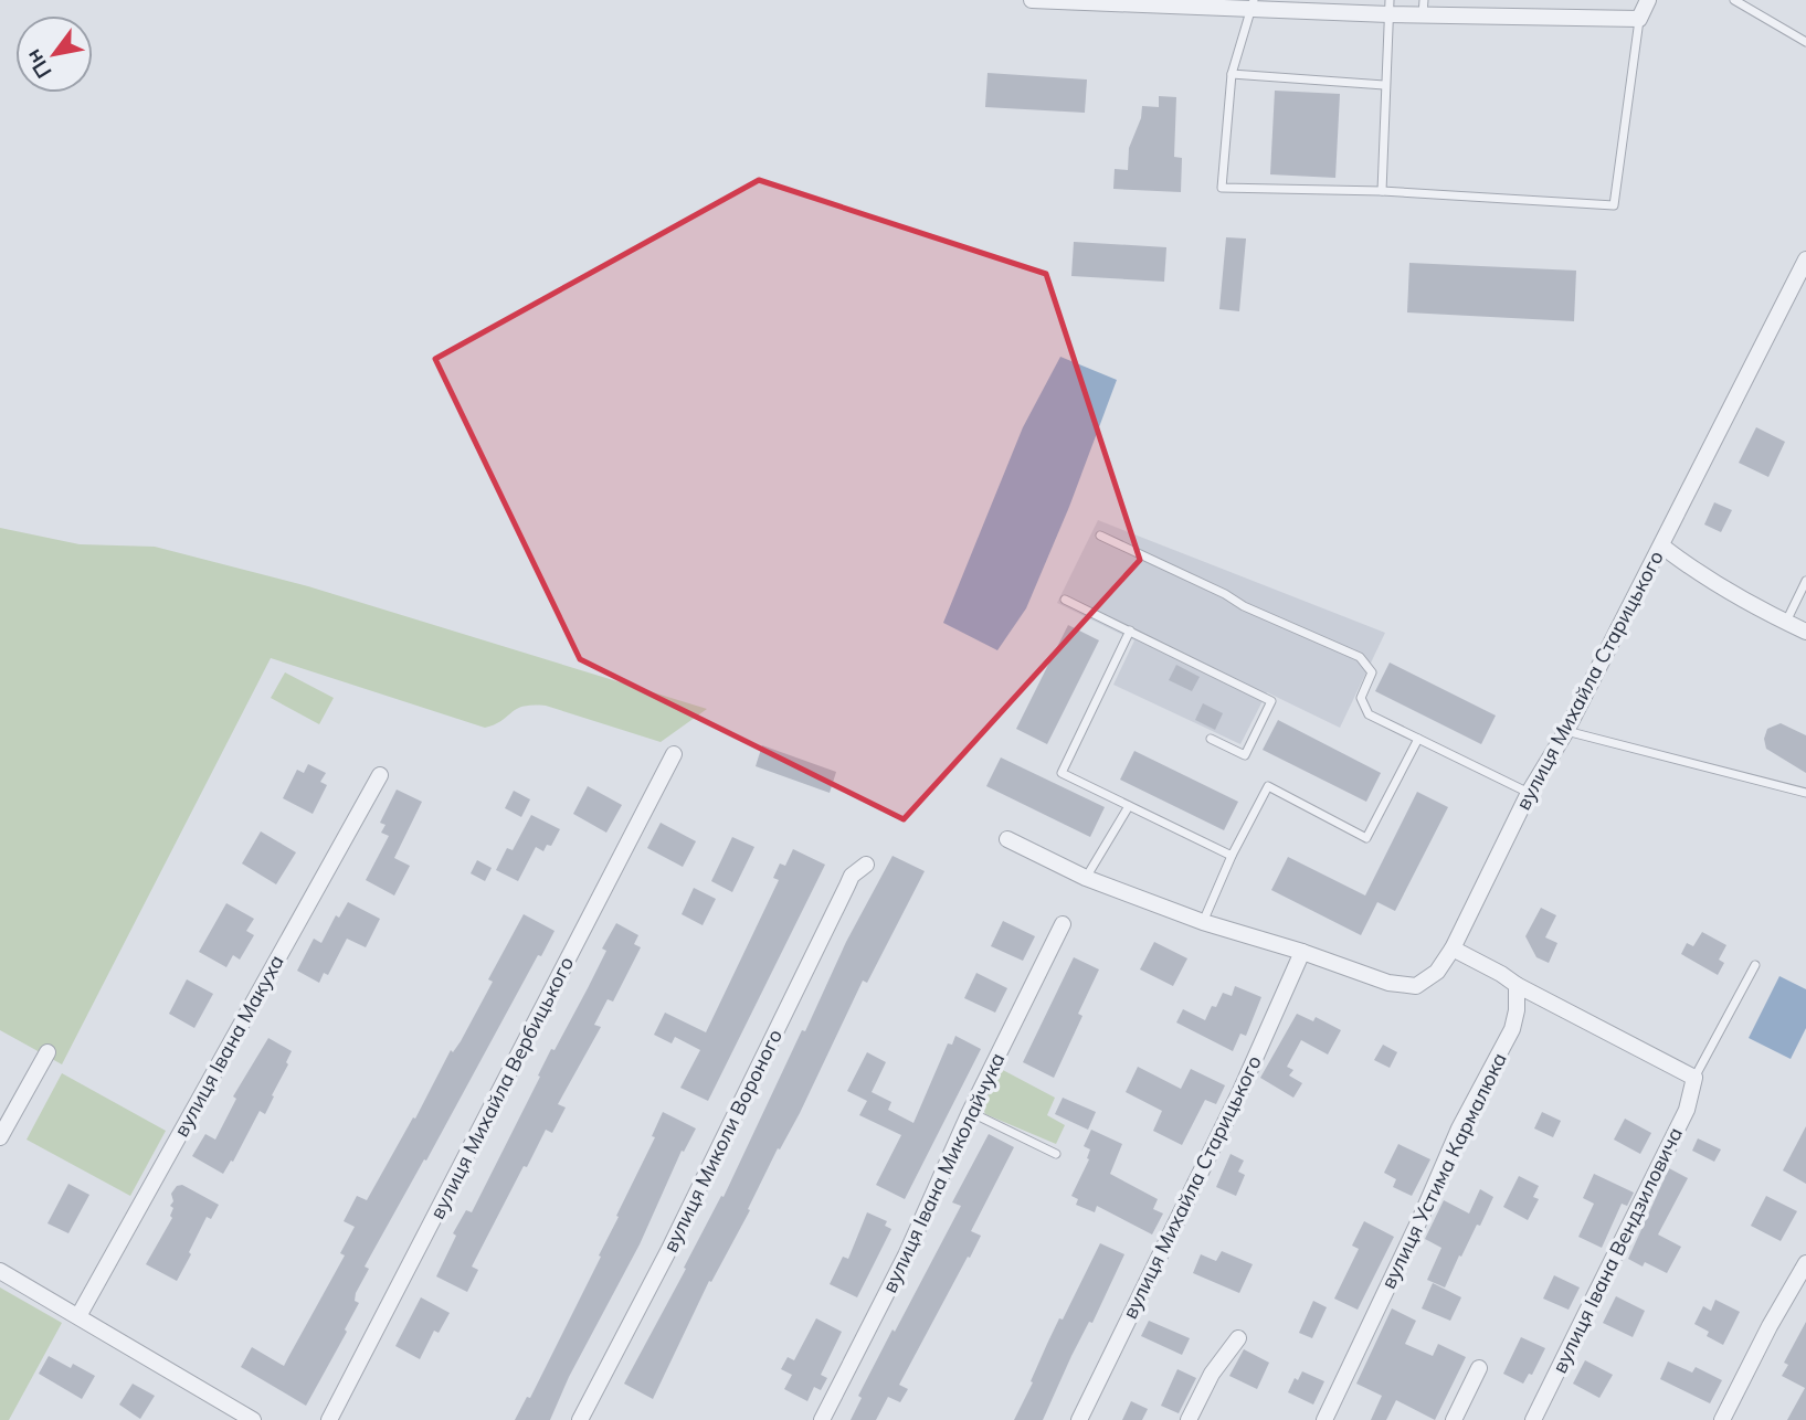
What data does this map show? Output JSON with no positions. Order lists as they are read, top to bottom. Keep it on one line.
{"streets":{"street":["вулиця Михайла Старицького","вулиця Івана Макуха","вулиця Михайла Вербицького","вулиця Миколи Вороного","вулиця Устима Кармалюка","вулиця Івана Миколайчука","вулиця Івана Вендзиловича"]},"north":"bottom left"}
